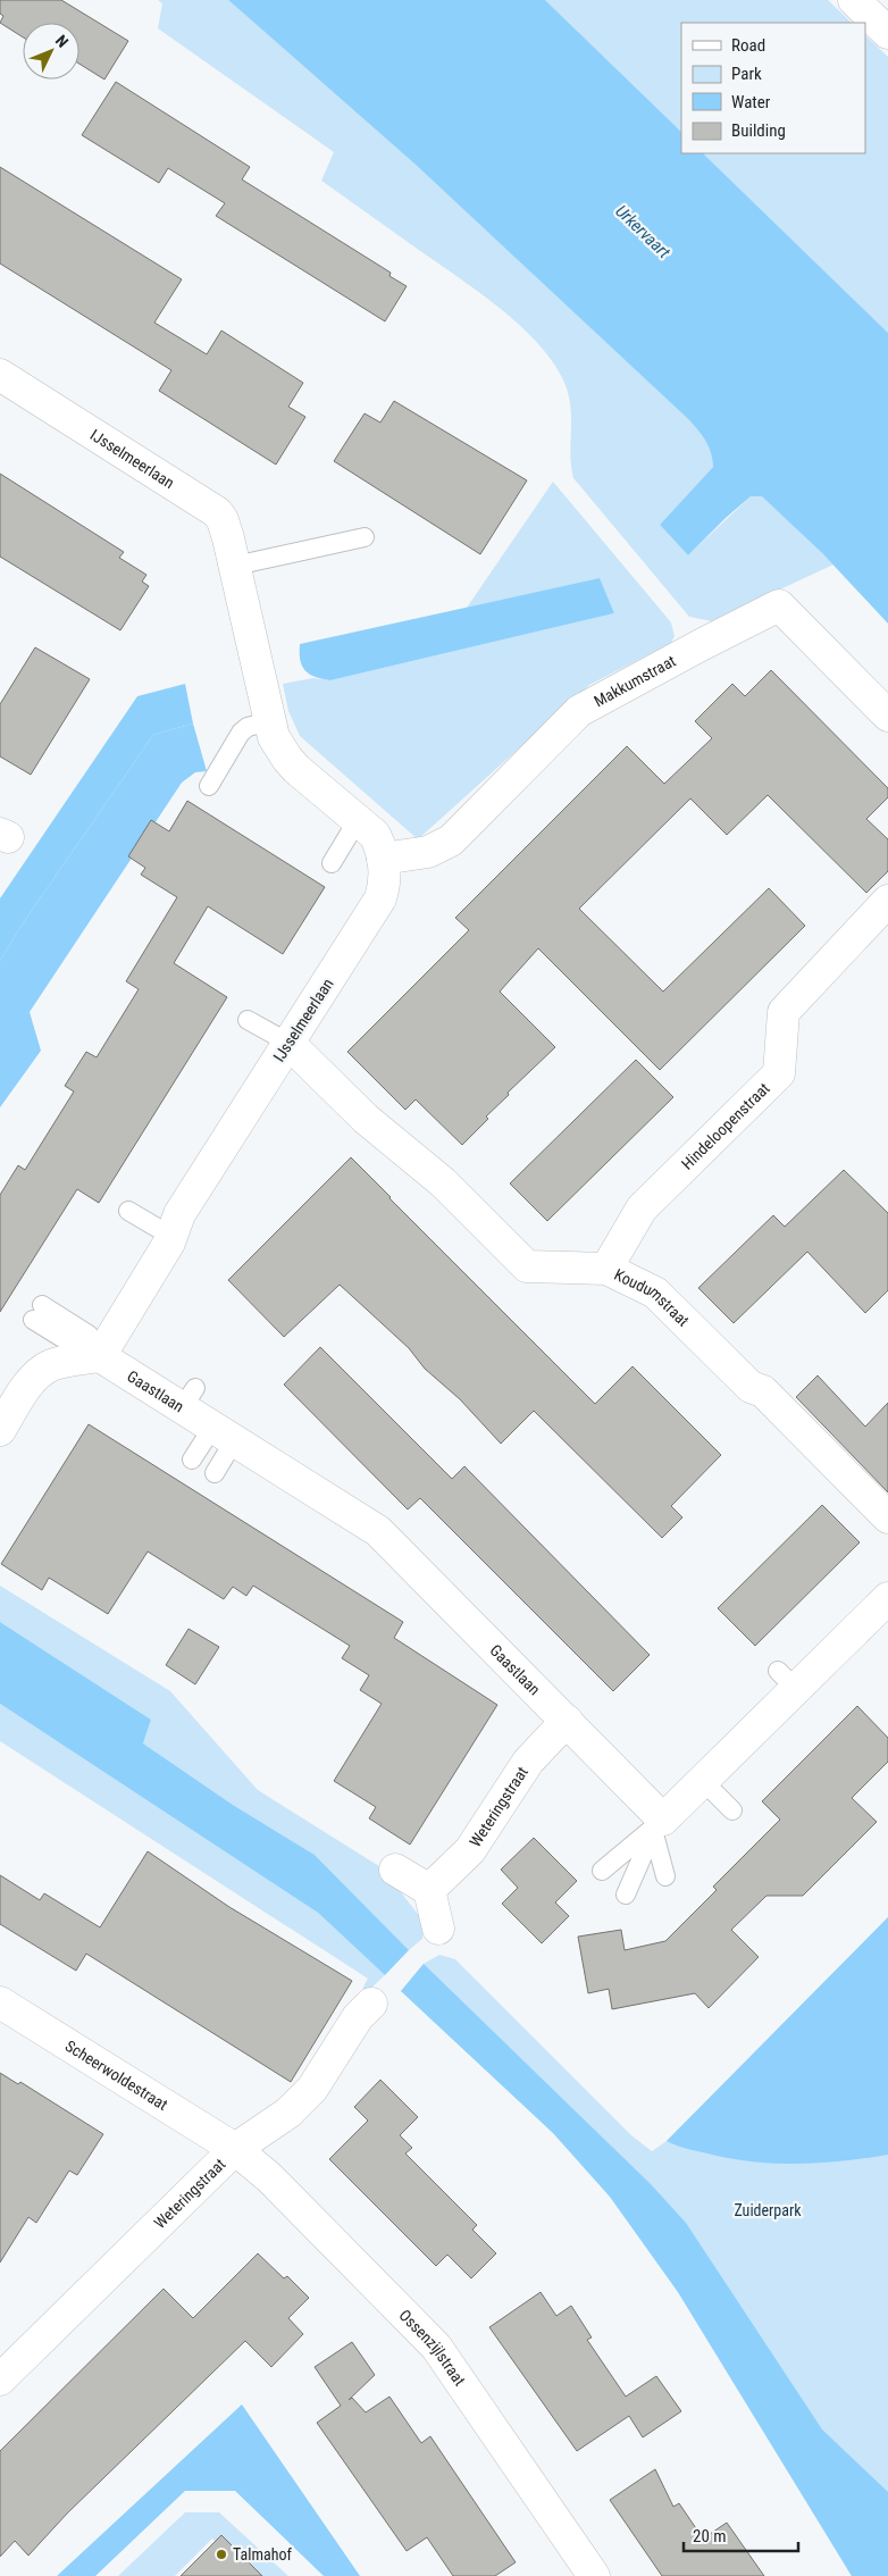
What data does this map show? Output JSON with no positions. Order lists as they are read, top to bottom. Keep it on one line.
{"streets":{"street":["IJsselmeerlaan","Makkumstraat","Hindeloopenstraat","Koudumstraat","Gaastlaan","Weteringstraat","Scheerwoldestraat","Ossenzijlstraat"]},"crossings":[["IJsselmeerlaan","Makkumstraat"],["IJsselmeerlaan","Koudumstraat"],["IJsselmeerlaan","Gaastlaan"],["Hindeloopenstraat","Koudumstraat"],["Gaastlaan","Weteringstraat"],["Weteringstraat","Scheerwoldestraat"],["Weteringstraat","Ossenzijlstraat"],["Scheerwoldestraat","Ossenzijlstraat"]],"water":["Urkervaart"],"parks":["Zuiderpark"],"places":["Talmahof"],"legend":["Road","Park","Water","Building"],"scale_bar":"20 m","north":"top right"}
